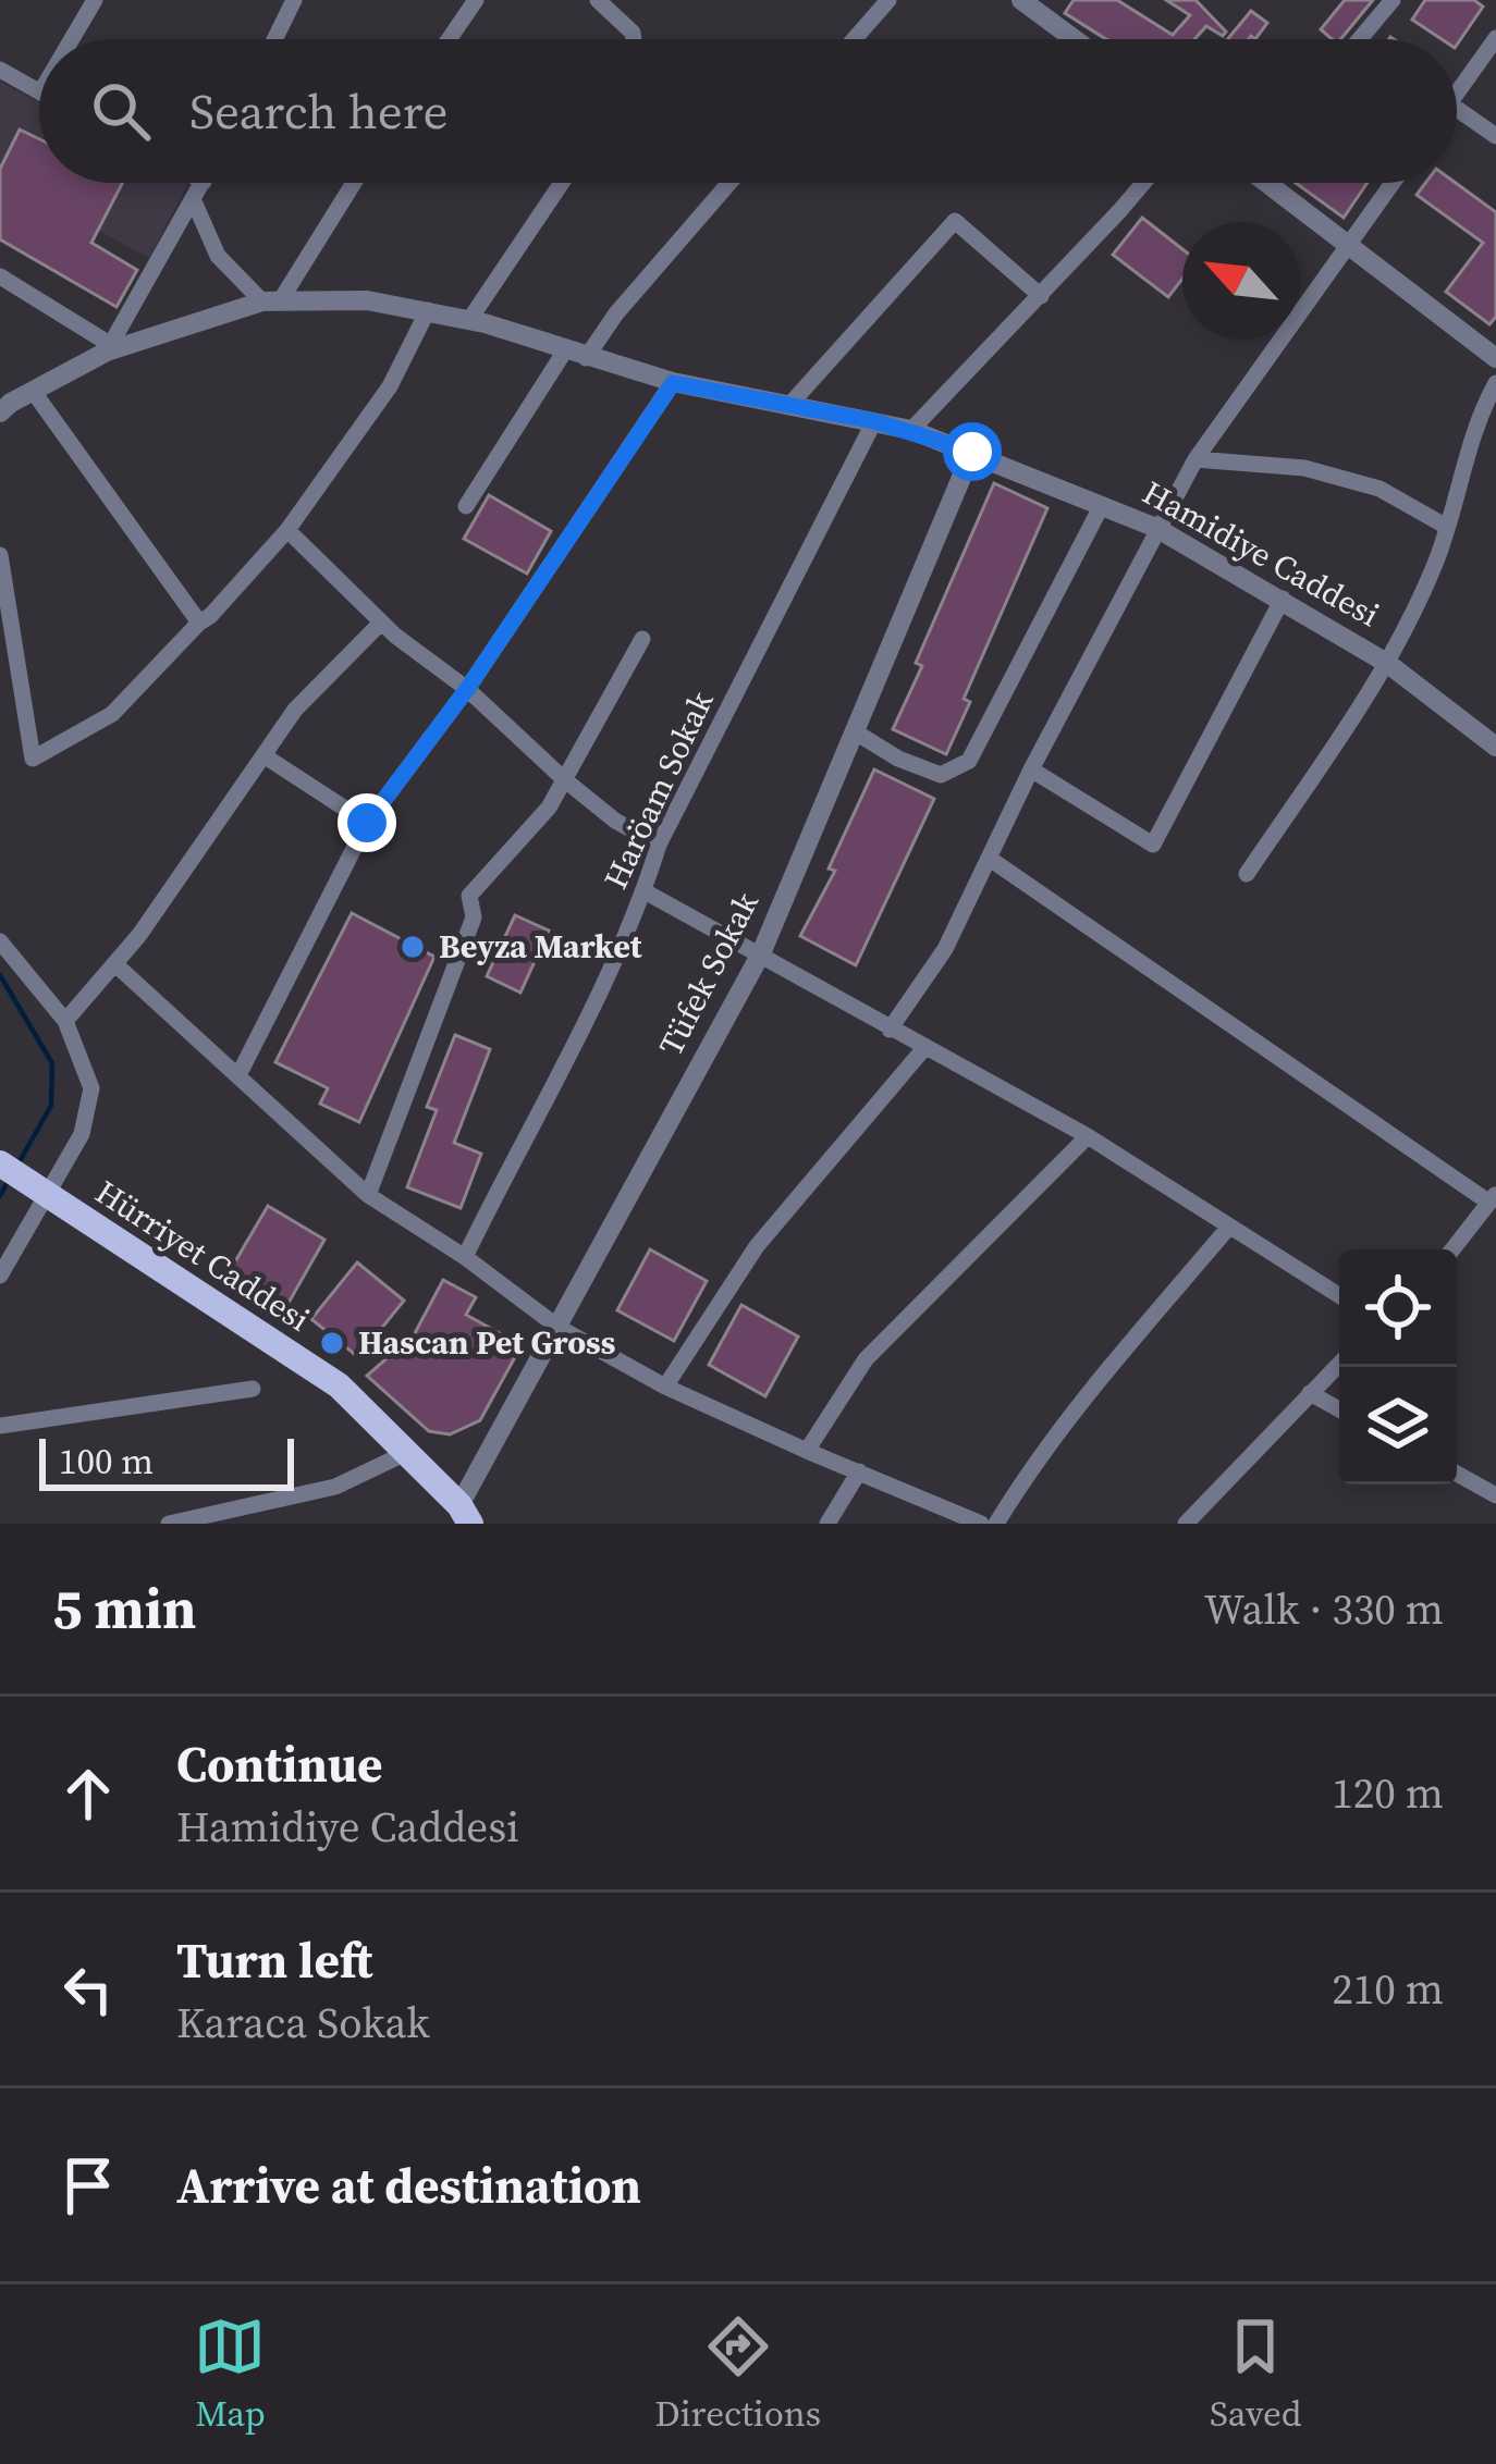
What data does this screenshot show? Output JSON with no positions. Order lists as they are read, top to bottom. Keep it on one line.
{"streets":{"main road":["Hürriyet Caddesi"],"street":["Hamidiye Caddesi","Haröam Sokak","Tüfek Sokak"]},"crossings":[["Hamidiye Caddesi","Haröam Sokak"],["Hamidiye Caddesi","Tüfek Sokak"],["Tüfek Sokak","Hürriyet Caddesi"]],"places":["Beyza Market","Hascan Pet Gross"],"scale_bar":"100 m","north":"top left","page":{"search":"Search here","scale":"100 m","heading":["5 min","Walk · 330 m"],"list":[["Continue","Hamidiye Caddesi","120 m"],["Turn left","Karaca Sokak","210 m"],"Arrive at destination"],"nav":["Map","Directions","Saved"]}}
